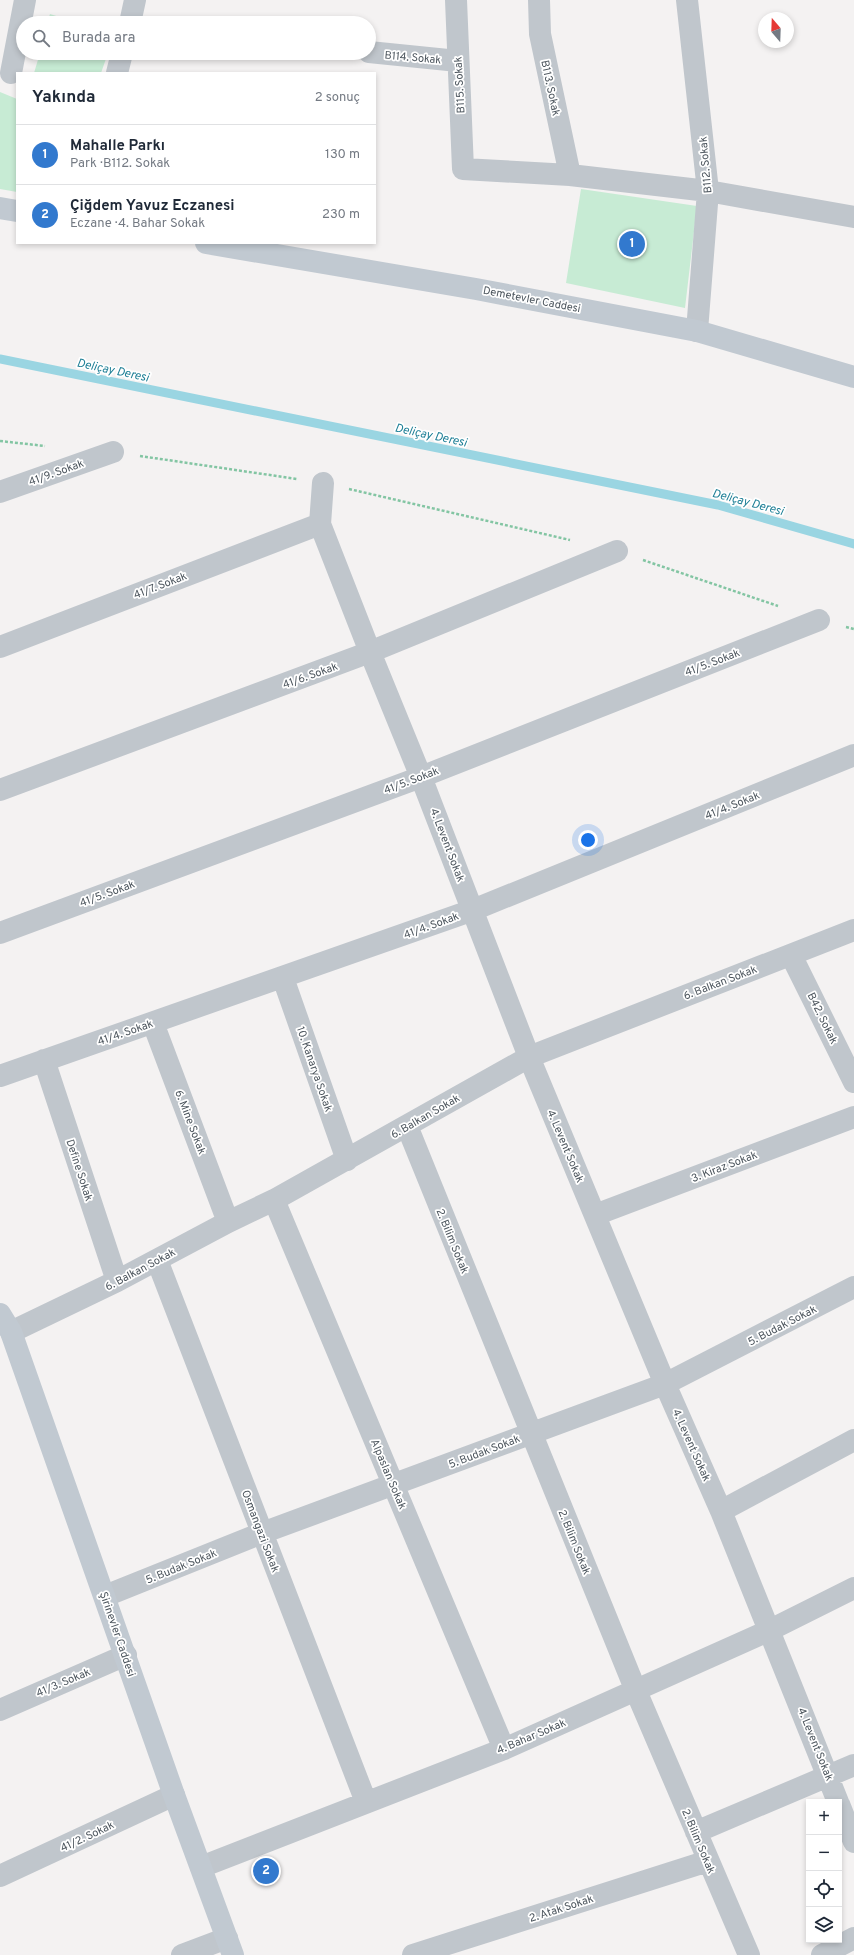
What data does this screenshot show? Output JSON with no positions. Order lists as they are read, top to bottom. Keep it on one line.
{"streets":{"main road":["Demetevler Caddesi","Şirinevler Caddesi"],"street":["B114. Sokak","B115. Sokak","B113. Sokak","B112. Sokak","41/9. Sokak","41/7. Sokak","41/5. Sokak","41/6. Sokak","41/4. Sokak","4. Levent Sokak","6. Balkan Sokak","B42. Sokak","10. Kanarya Sokak","6. Mine Sokak","3. Kiraz Sokak","Define Sokak","2. Bilim Sokak","5. Budak Sokak","Alpaslan Sokak","Osmangazi Sokak","41/3. Sokak","4. Bahar Sokak","41/2. Sokak","2. Atak Sokak"]},"crossings":[["B114. Sokak","B115. Sokak"],["B115. Sokak","B113. Sokak"],["B112. Sokak","Demetevler Caddesi"],["41/7. Sokak","4. Levent Sokak"],["41/5. Sokak","4. Levent Sokak"],["41/6. Sokak","4. Levent Sokak"],["41/4. Sokak","4. Levent Sokak"],["41/4. Sokak","10. Kanarya Sokak"],["41/4. Sokak","6. Mine Sokak"],["41/4. Sokak","Define Sokak"],["4. Levent Sokak","6. Balkan Sokak"],["4. Levent Sokak","3. Kiraz Sokak"],["4. Levent Sokak","5. Budak Sokak"],["4. Levent Sokak","4. Bahar Sokak"],["6. Balkan Sokak","B42. Sokak"],["6. Balkan Sokak","10. Kanarya Sokak"],["6. Balkan Sokak","6. Mine Sokak"],["6. Balkan Sokak","Define Sokak"],["6. Balkan Sokak","2. Bilim Sokak"],["6. Balkan Sokak","Alpaslan Sokak"],["6. Balkan Sokak","Osmangazi Sokak"],["6. Balkan Sokak","Şirinevler Caddesi"],["2. Bilim Sokak","5. Budak Sokak"],["2. Bilim Sokak","4. Bahar Sokak"],["2. Bilim Sokak","2. Atak Sokak"],["5. Budak Sokak","Alpaslan Sokak"],["5. Budak Sokak","Osmangazi Sokak"],["5. Budak Sokak","Şirinevler Caddesi"],["Alpaslan Sokak","4. Bahar Sokak"],["Osmangazi Sokak","4. Bahar Sokak"],["Şirinevler Caddesi","41/3. Sokak"],["Şirinevler Caddesi","4. Bahar Sokak"],["Şirinevler Caddesi","41/2. Sokak"]],"water":["Deliçay Deresi"],"north":"top","page":{"search":"Burada ara","heading":["Yakında","2 sonuç"],"list":[{"mark":"1","name":"Mahalle Parkı","note":"Park · B112. Sokak","value":"130 m"},{"mark":"2","name":"Çiğdem Yavuz Eczanesi","note":"Eczane · 4. Bahar Sokak","value":"230 m"}],"pins":["1","2"],"map_buttons":["+","−"]}}
